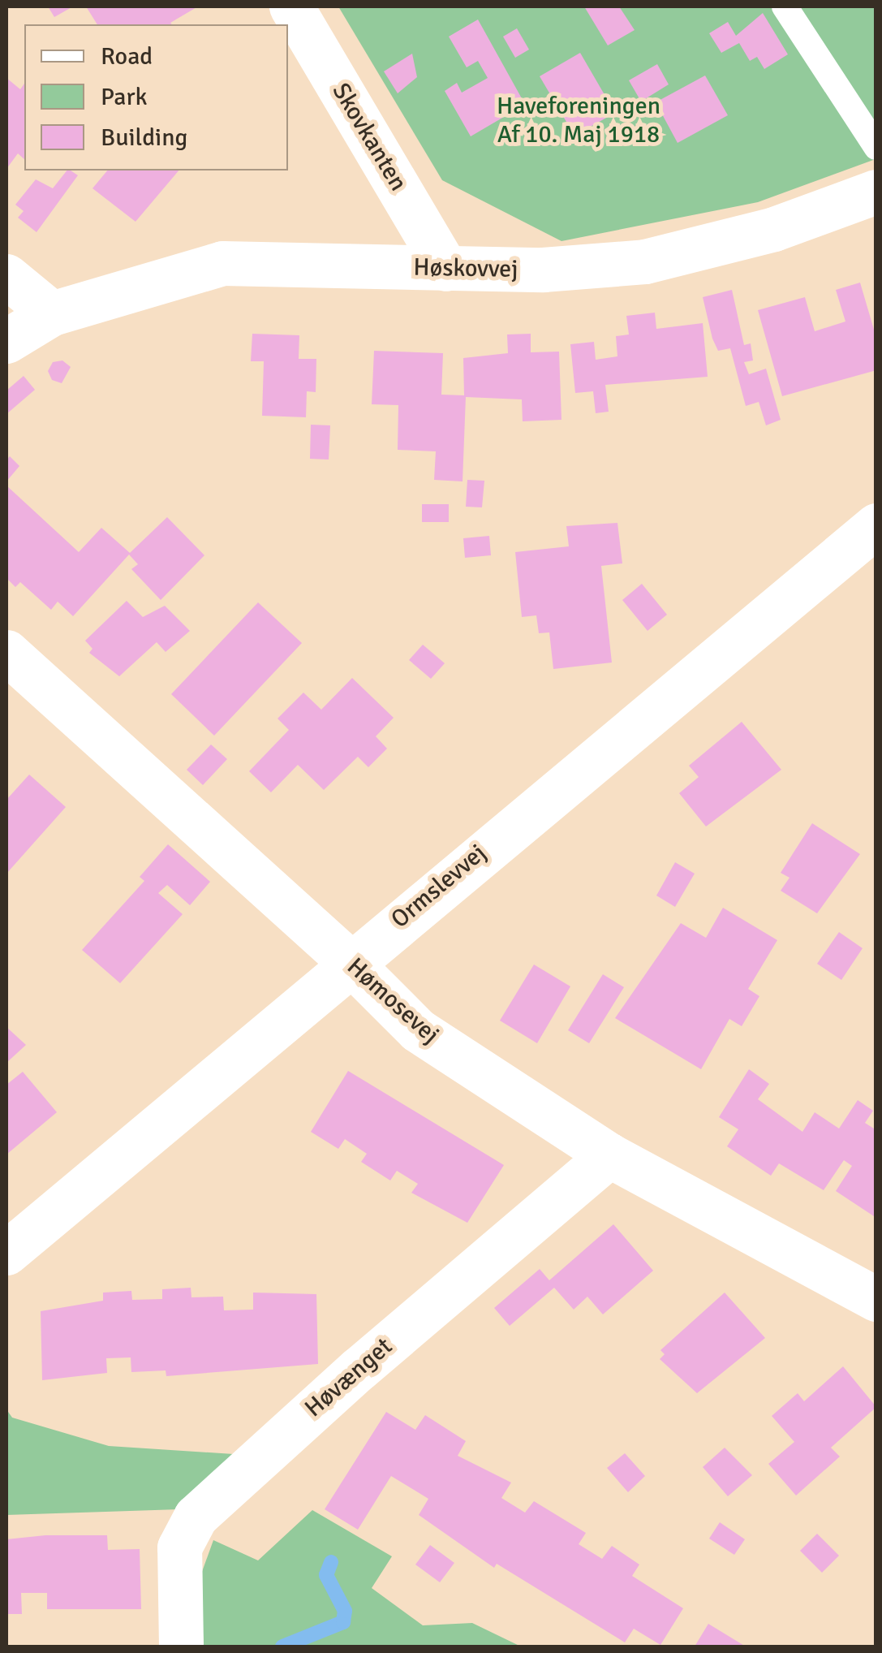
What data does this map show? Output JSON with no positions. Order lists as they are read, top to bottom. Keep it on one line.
{"streets":{"street":["Skovkanten","Høskovvej","Ormslevvej","Hømosevej","Høvænget"]},"crossings":[["Skovkanten","Høskovvej"],["Ormslevvej","Hømosevej"],["Hømosevej","Høvænget"]],"parks":["Haveforeningen Af 10. Maj 1918"],"legend":["Road","Park","Building"]}
